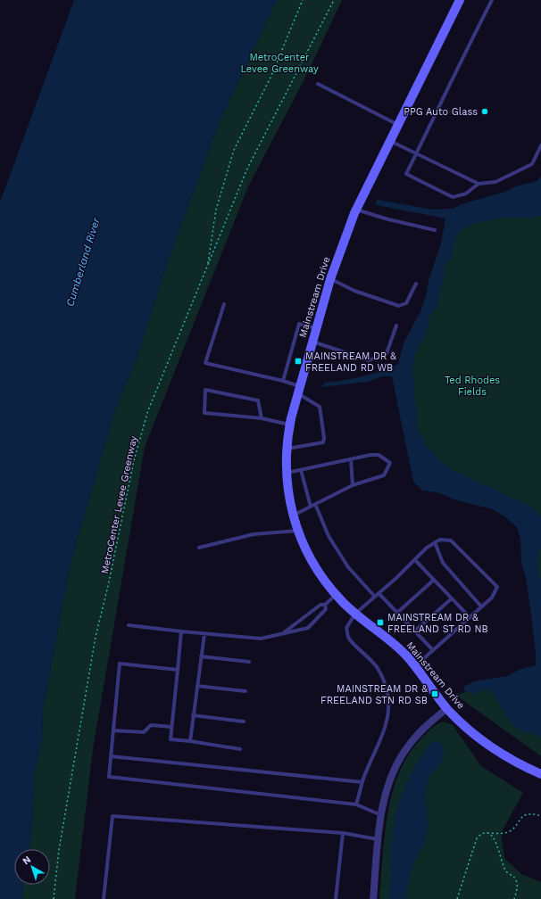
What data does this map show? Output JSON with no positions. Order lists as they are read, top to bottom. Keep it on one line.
{"streets":{"street":["Mainstream Drive"],"path":["MetroCenter Levee Greenway"]},"water":["Cumberland River"],"parks":["MetroCenter Levee Greenway","Ted Rhodes Fields"],"places":{"other":["PPG Auto Glass"],"transit":["MAINSTREAM DR & FREELAND RD WB","MAINSTREAM DR & FREELAND ST RD NB","MAINSTREAM DR & FREELAND STN RD SB"]},"north":"top left"}
